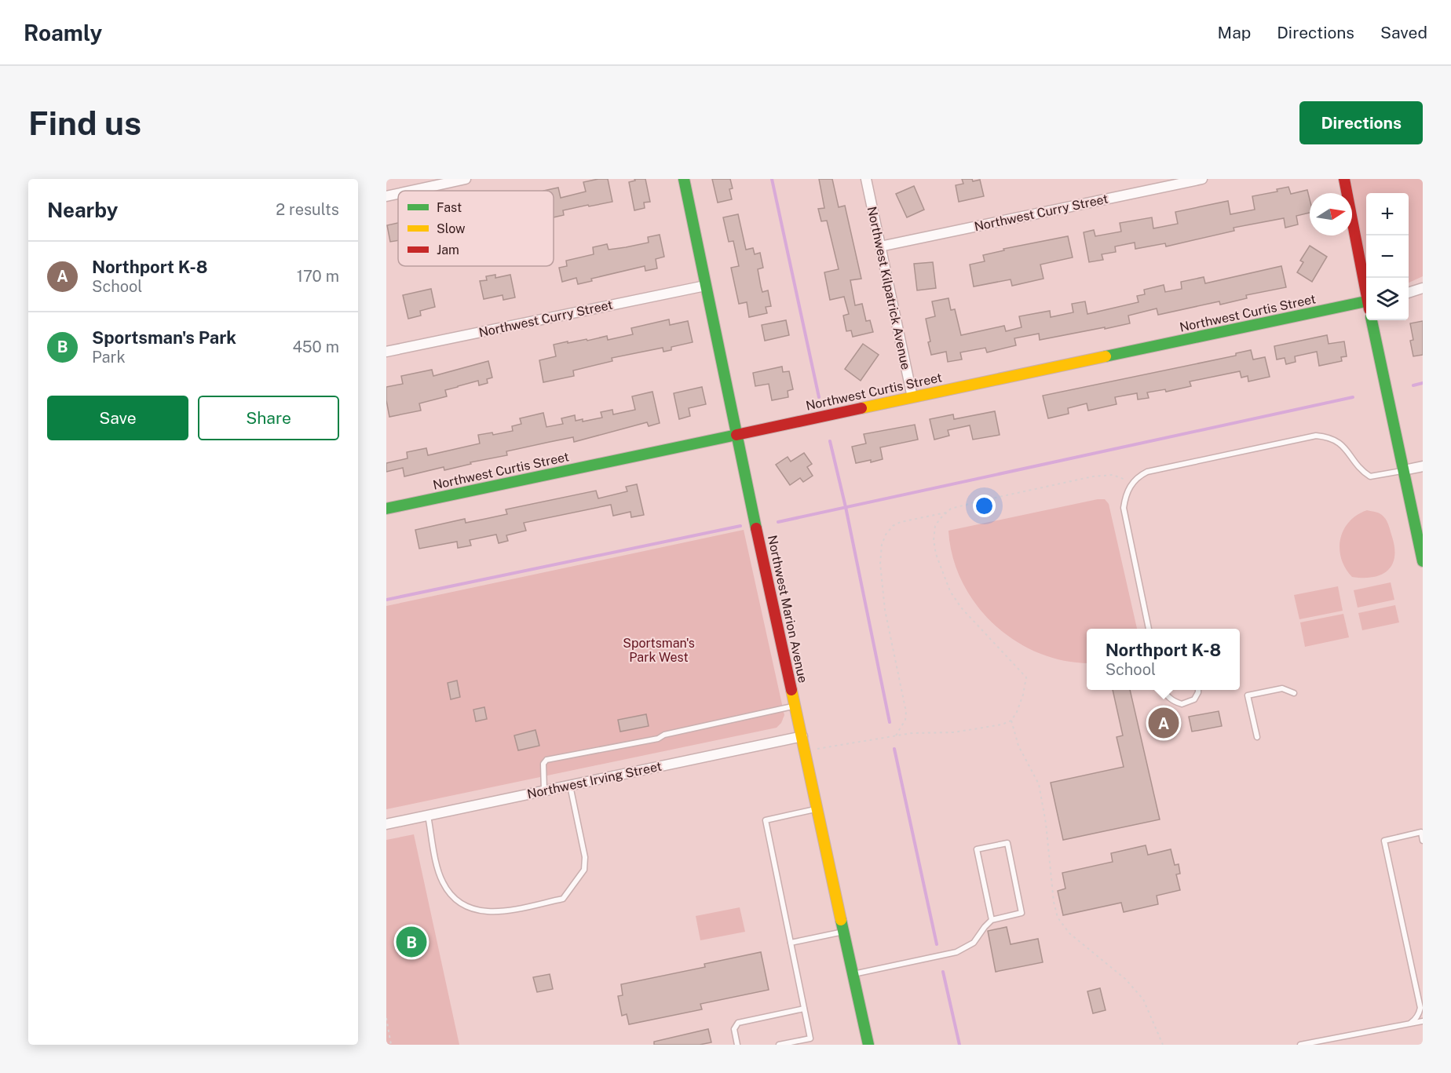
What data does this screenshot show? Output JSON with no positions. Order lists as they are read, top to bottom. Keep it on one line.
{"streets":{"street":["Northwest Curry Street","Northwest Kilpatrick Avenue","Northwest Curtis Street","Northwest Marion Avenue","Northwest Irving Street"]},"crossings":[["Northwest Curry Street","Northwest Kilpatrick Avenue"],["Northwest Curry Street","Northwest Marion Avenue"],["Northwest Kilpatrick Avenue","Northwest Curtis Street"],["Northwest Curtis Street","Northwest Marion Avenue"],["Northwest Marion Avenue","Northwest Irving Street"]],"parks":["Sportsman's Park West"],"legend":["Fast","Slow","Jam"],"north":"right","page":{"header":"Roamly","nav":["Map","Directions","Saved"],"buttons":["Directions",["Save","Share"]],"title":"Find us","heading":["Nearby","2 results"],"map_buttons":["+","−"],"list":[{"mark":"A","name":"Northport K-8","note":"School","value":"170 m"},{"mark":"B","name":"Sportsman's Park","note":"Park","value":"450 m"}],"popup":["Northport K-8","School"],"pins":["A","B"]}}
